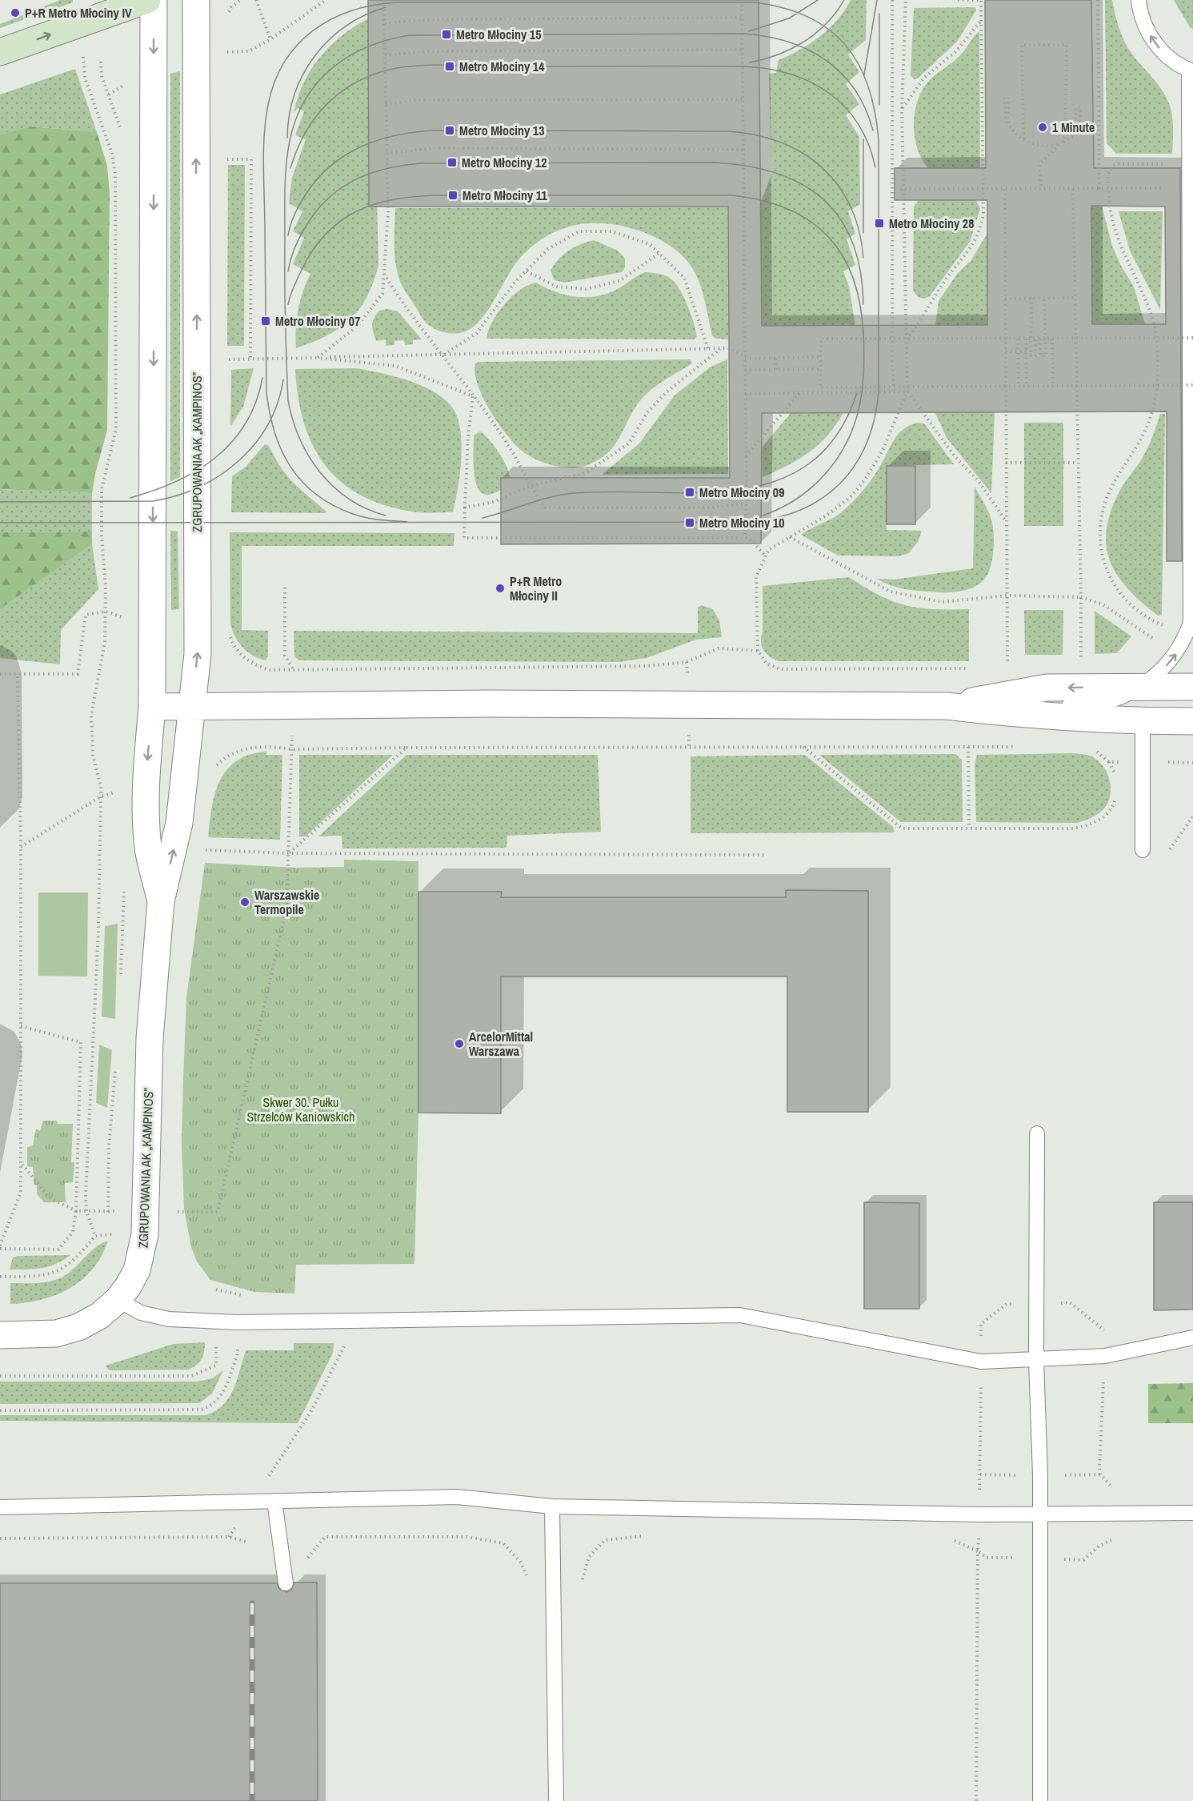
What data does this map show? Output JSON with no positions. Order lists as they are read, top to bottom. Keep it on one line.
{"streets":{"street":["ZGRUPOWANIA AK „KAMPINOS”"]},"parks":["Skwer 30. Pułku Strzelców Kaniowskich"],"places":{"other":["P+R Metro Młociny IV","1 Minute","P+R Metro Młociny II","Warszawskie Termopile","ArcelorMittal Warszawa"],"transit":["Metro Młociny 15","Metro Młociny 14","Metro Młociny 13","Metro Młociny 12","Metro Młociny 11","Metro Młociny 28","Metro Młociny 07","Metro Młociny 09","Metro Młociny 10"]}}
